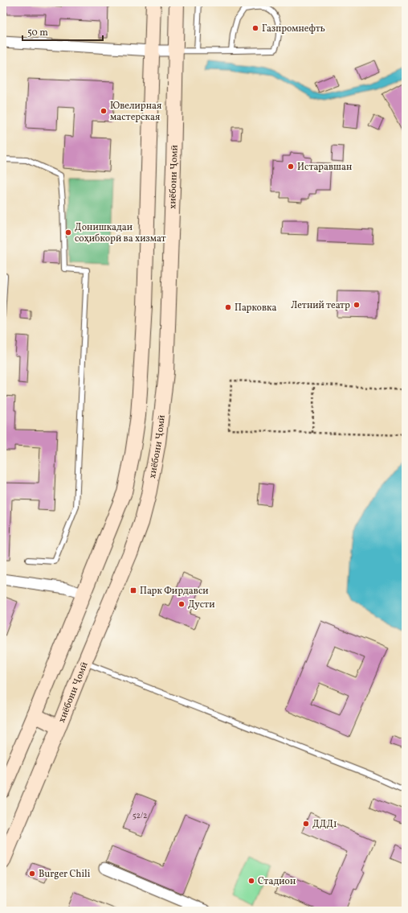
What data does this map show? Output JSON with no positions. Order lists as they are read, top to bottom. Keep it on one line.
{"streets":{"main road":["хиёбони Ҷомӣ"]},"places":{"other":["Газпромнефть","Ювелирная мастерская","Истаравшан","Донишкадаи соҳибкорӣ ва хизмат","Летний театр","Парковка","Дусти","ДДД1","Burger Chili","Стадион"],"transit":["Парк Фирдавси"]},"house_numbers":["52/2"],"scale_bar":"50 m"}
